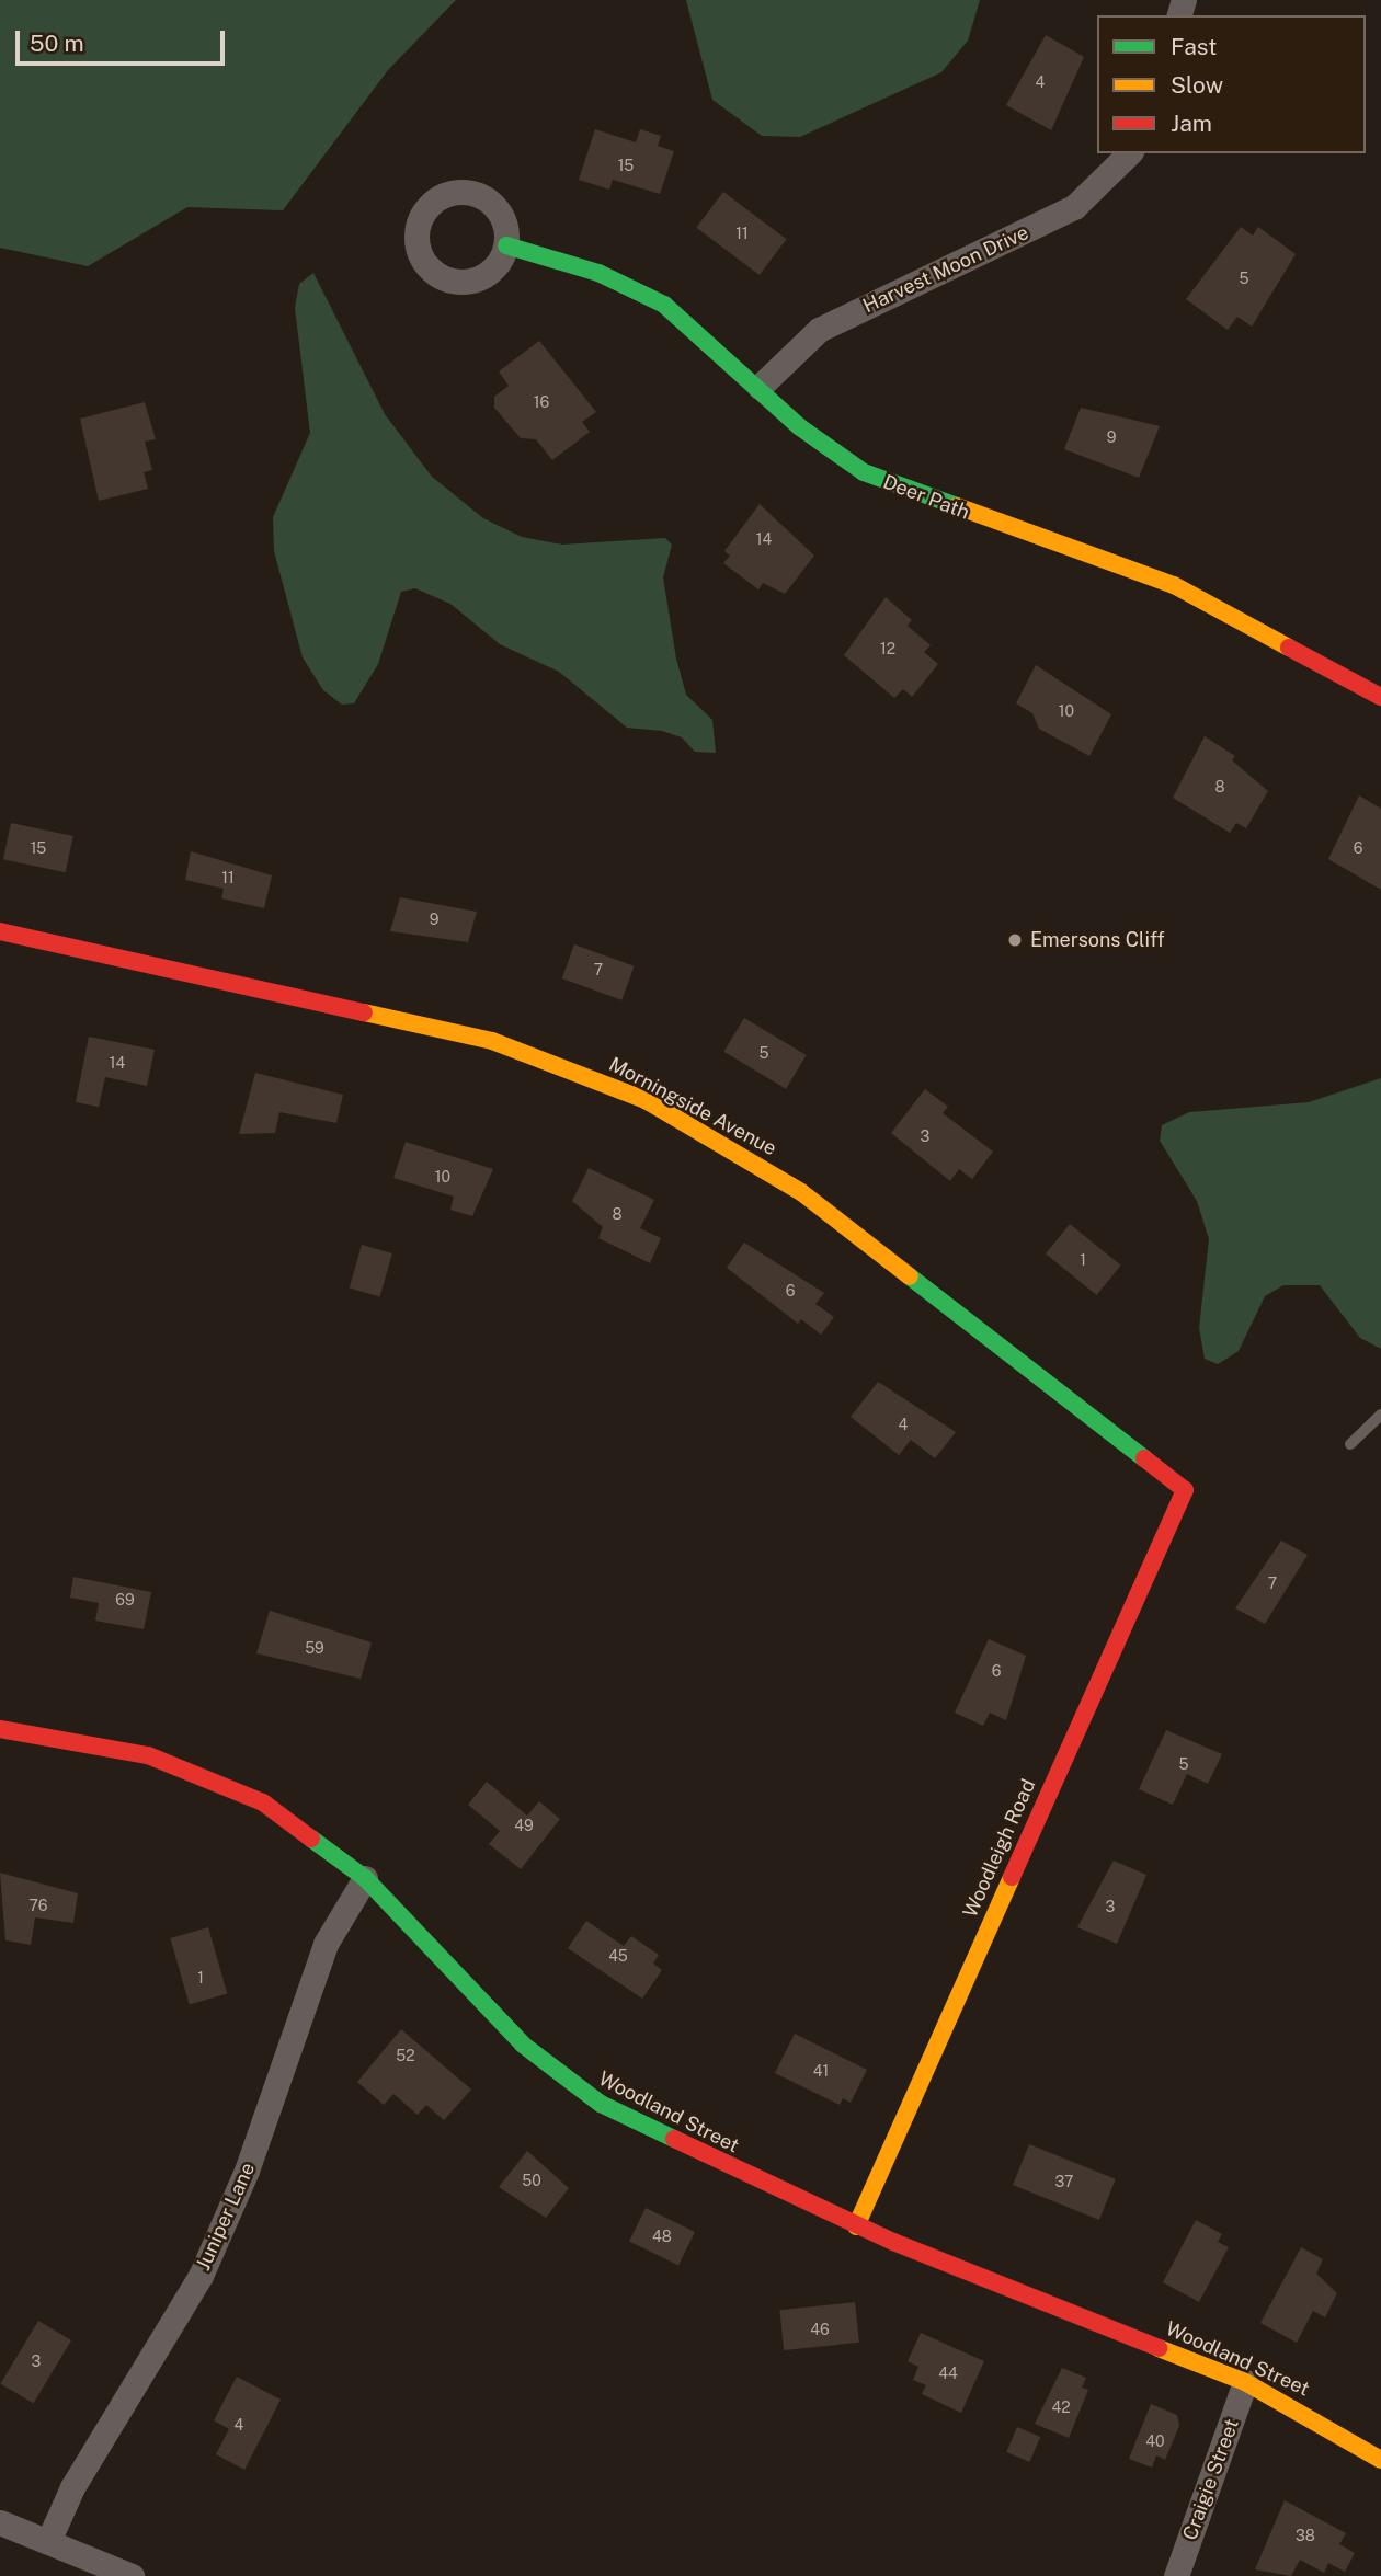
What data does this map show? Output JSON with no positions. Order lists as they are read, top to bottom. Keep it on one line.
{"streets":{"street":["Harvest Moon Drive","Deer Path","Morningside Avenue","Woodleigh Road","Woodland Street","Juniper Lane","Craigie Street"]},"crossings":[["Harvest Moon Drive","Deer Path"],["Morningside Avenue","Woodleigh Road"],["Woodleigh Road","Woodland Street"],["Woodland Street","Juniper Lane"],["Woodland Street","Craigie Street"]],"places":["Emersons Cliff"],"house_numbers":["4","15","11","5","16","9","14","12","10","8","15","6","11","9","7","5","14","3","10","8","1","6","4","7","69","59","6","5","49","76","3","45","1","52","41","50","37","48","46","3","44","42","4","40","38"],"legend":["Fast","Slow","Jam"],"scale_bar":"50 m"}
